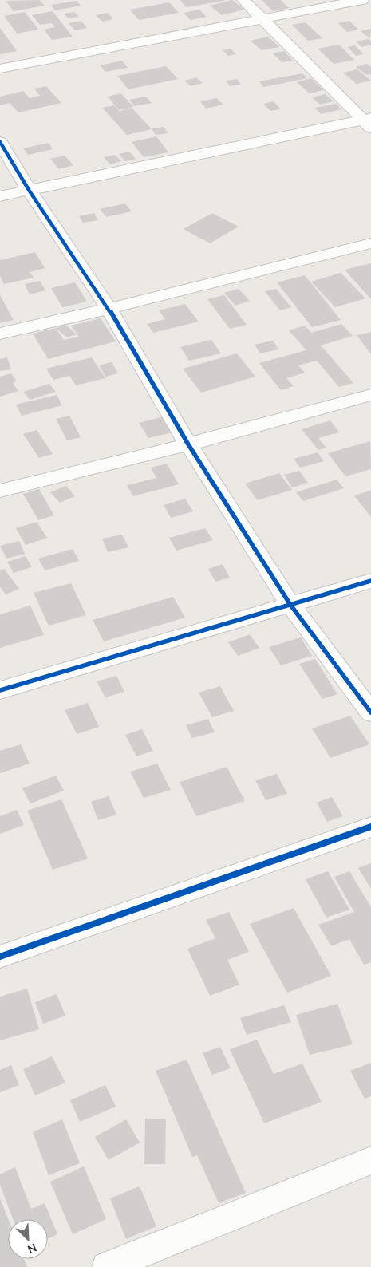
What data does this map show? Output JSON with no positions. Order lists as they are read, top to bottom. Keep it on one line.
{"north":"bottom right"}
